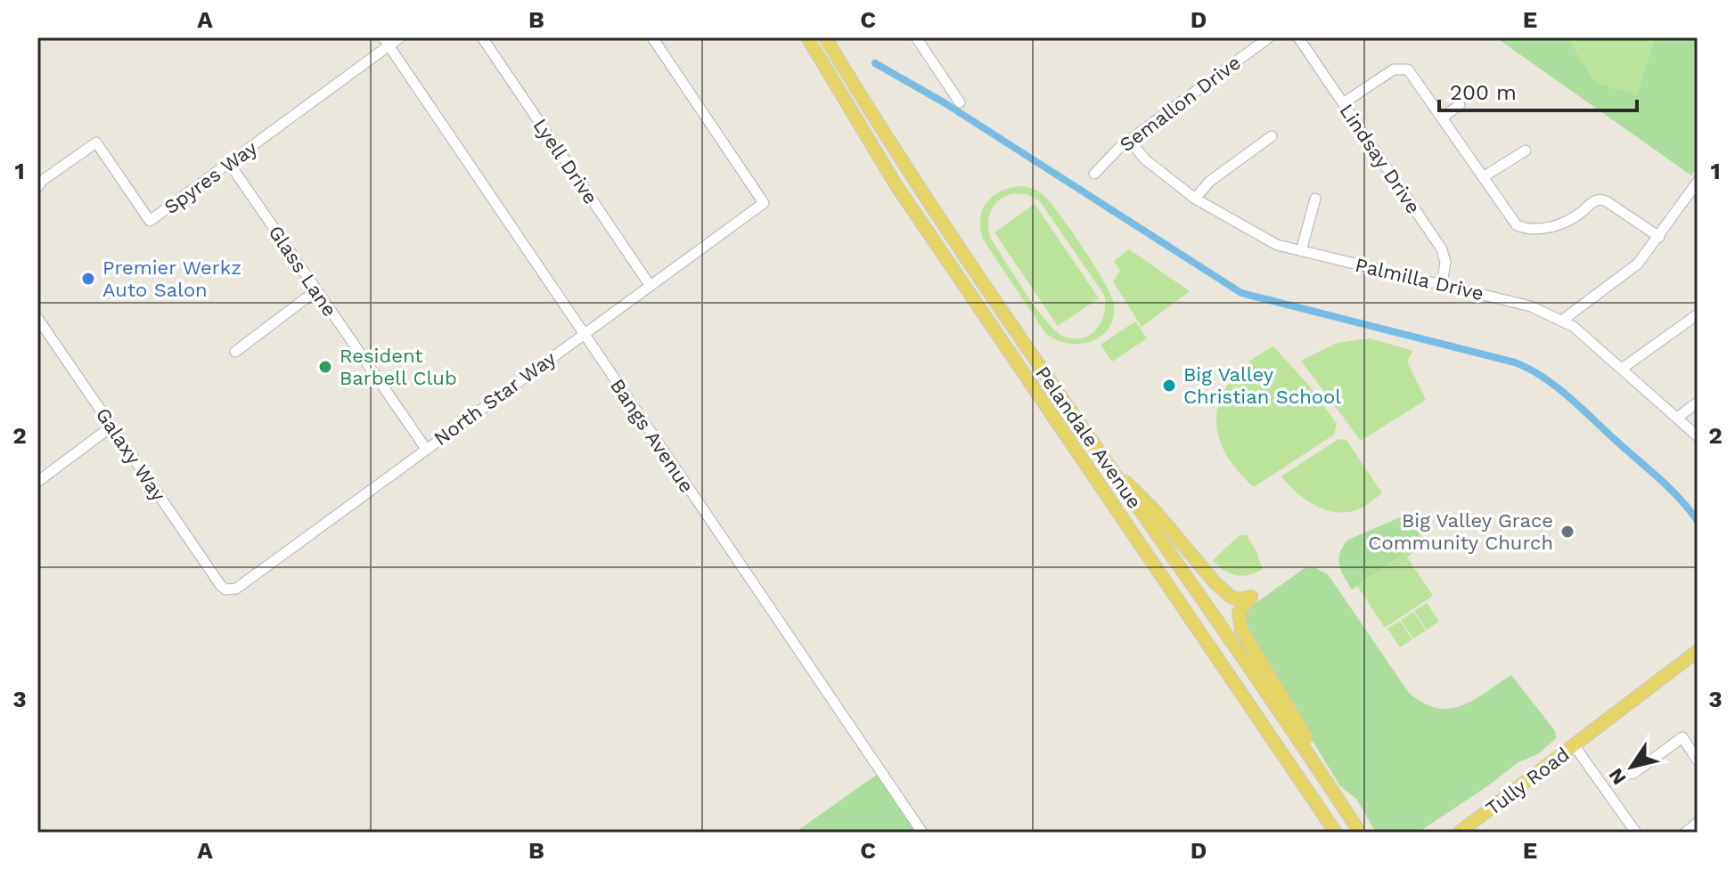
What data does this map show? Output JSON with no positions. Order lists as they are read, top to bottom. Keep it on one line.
{"streets":{"main road":["Pelandale Avenue","Tully Road"],"street":["Semallon Drive","Lindsay Drive","Lyell Drive","Spyres Way","Glass Lane","Palmilla Drive","North Star Way","Bangs Avenue","Galaxy Way"]},"crossings":[["Semallon Drive","Palmilla Drive"],["Lindsay Drive","Palmilla Drive"],["Lyell Drive","North Star Way"],["Spyres Way","Glass Lane"],["Spyres Way","Bangs Avenue"],["Glass Lane","North Star Way"],["North Star Way","Bangs Avenue"],["North Star Way","Galaxy Way"]],"places":["Premier Werkz Auto Salon","Resident Barbell Club","Big Valley Christian School","Big Valley Grace Community Church"],"scale_bar":"200 m","north":"bottom left","grid":{"columns":["A","B","C","D","E"],"rows":["1","2","3"]}}
